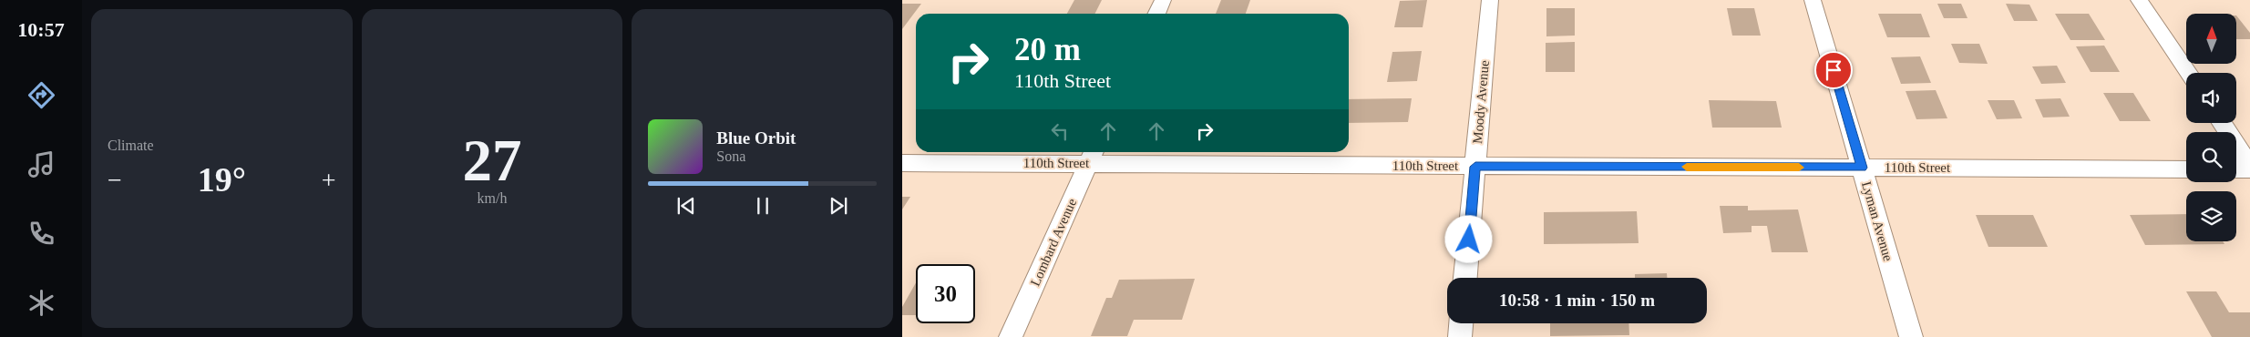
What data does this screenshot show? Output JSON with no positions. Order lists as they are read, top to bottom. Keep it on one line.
{"streets":{"street":["Moody Avenue","110th Street","Lyman Avenue","Lombard Avenue"]},"crossings":[["Moody Avenue","110th Street"],["110th Street","Lyman Avenue"],["110th Street","Lombard Avenue"]],"north":"top","page":{"tabs":"10:57","tile":["Climate",["27","km/h"]],"turn":["20 m","110th Street"],"song":["Blue Orbit","Sona"],"heat":["−","19°","+"],"limit":"30","trip":"10:58 · 1 min · 150 m"}}
